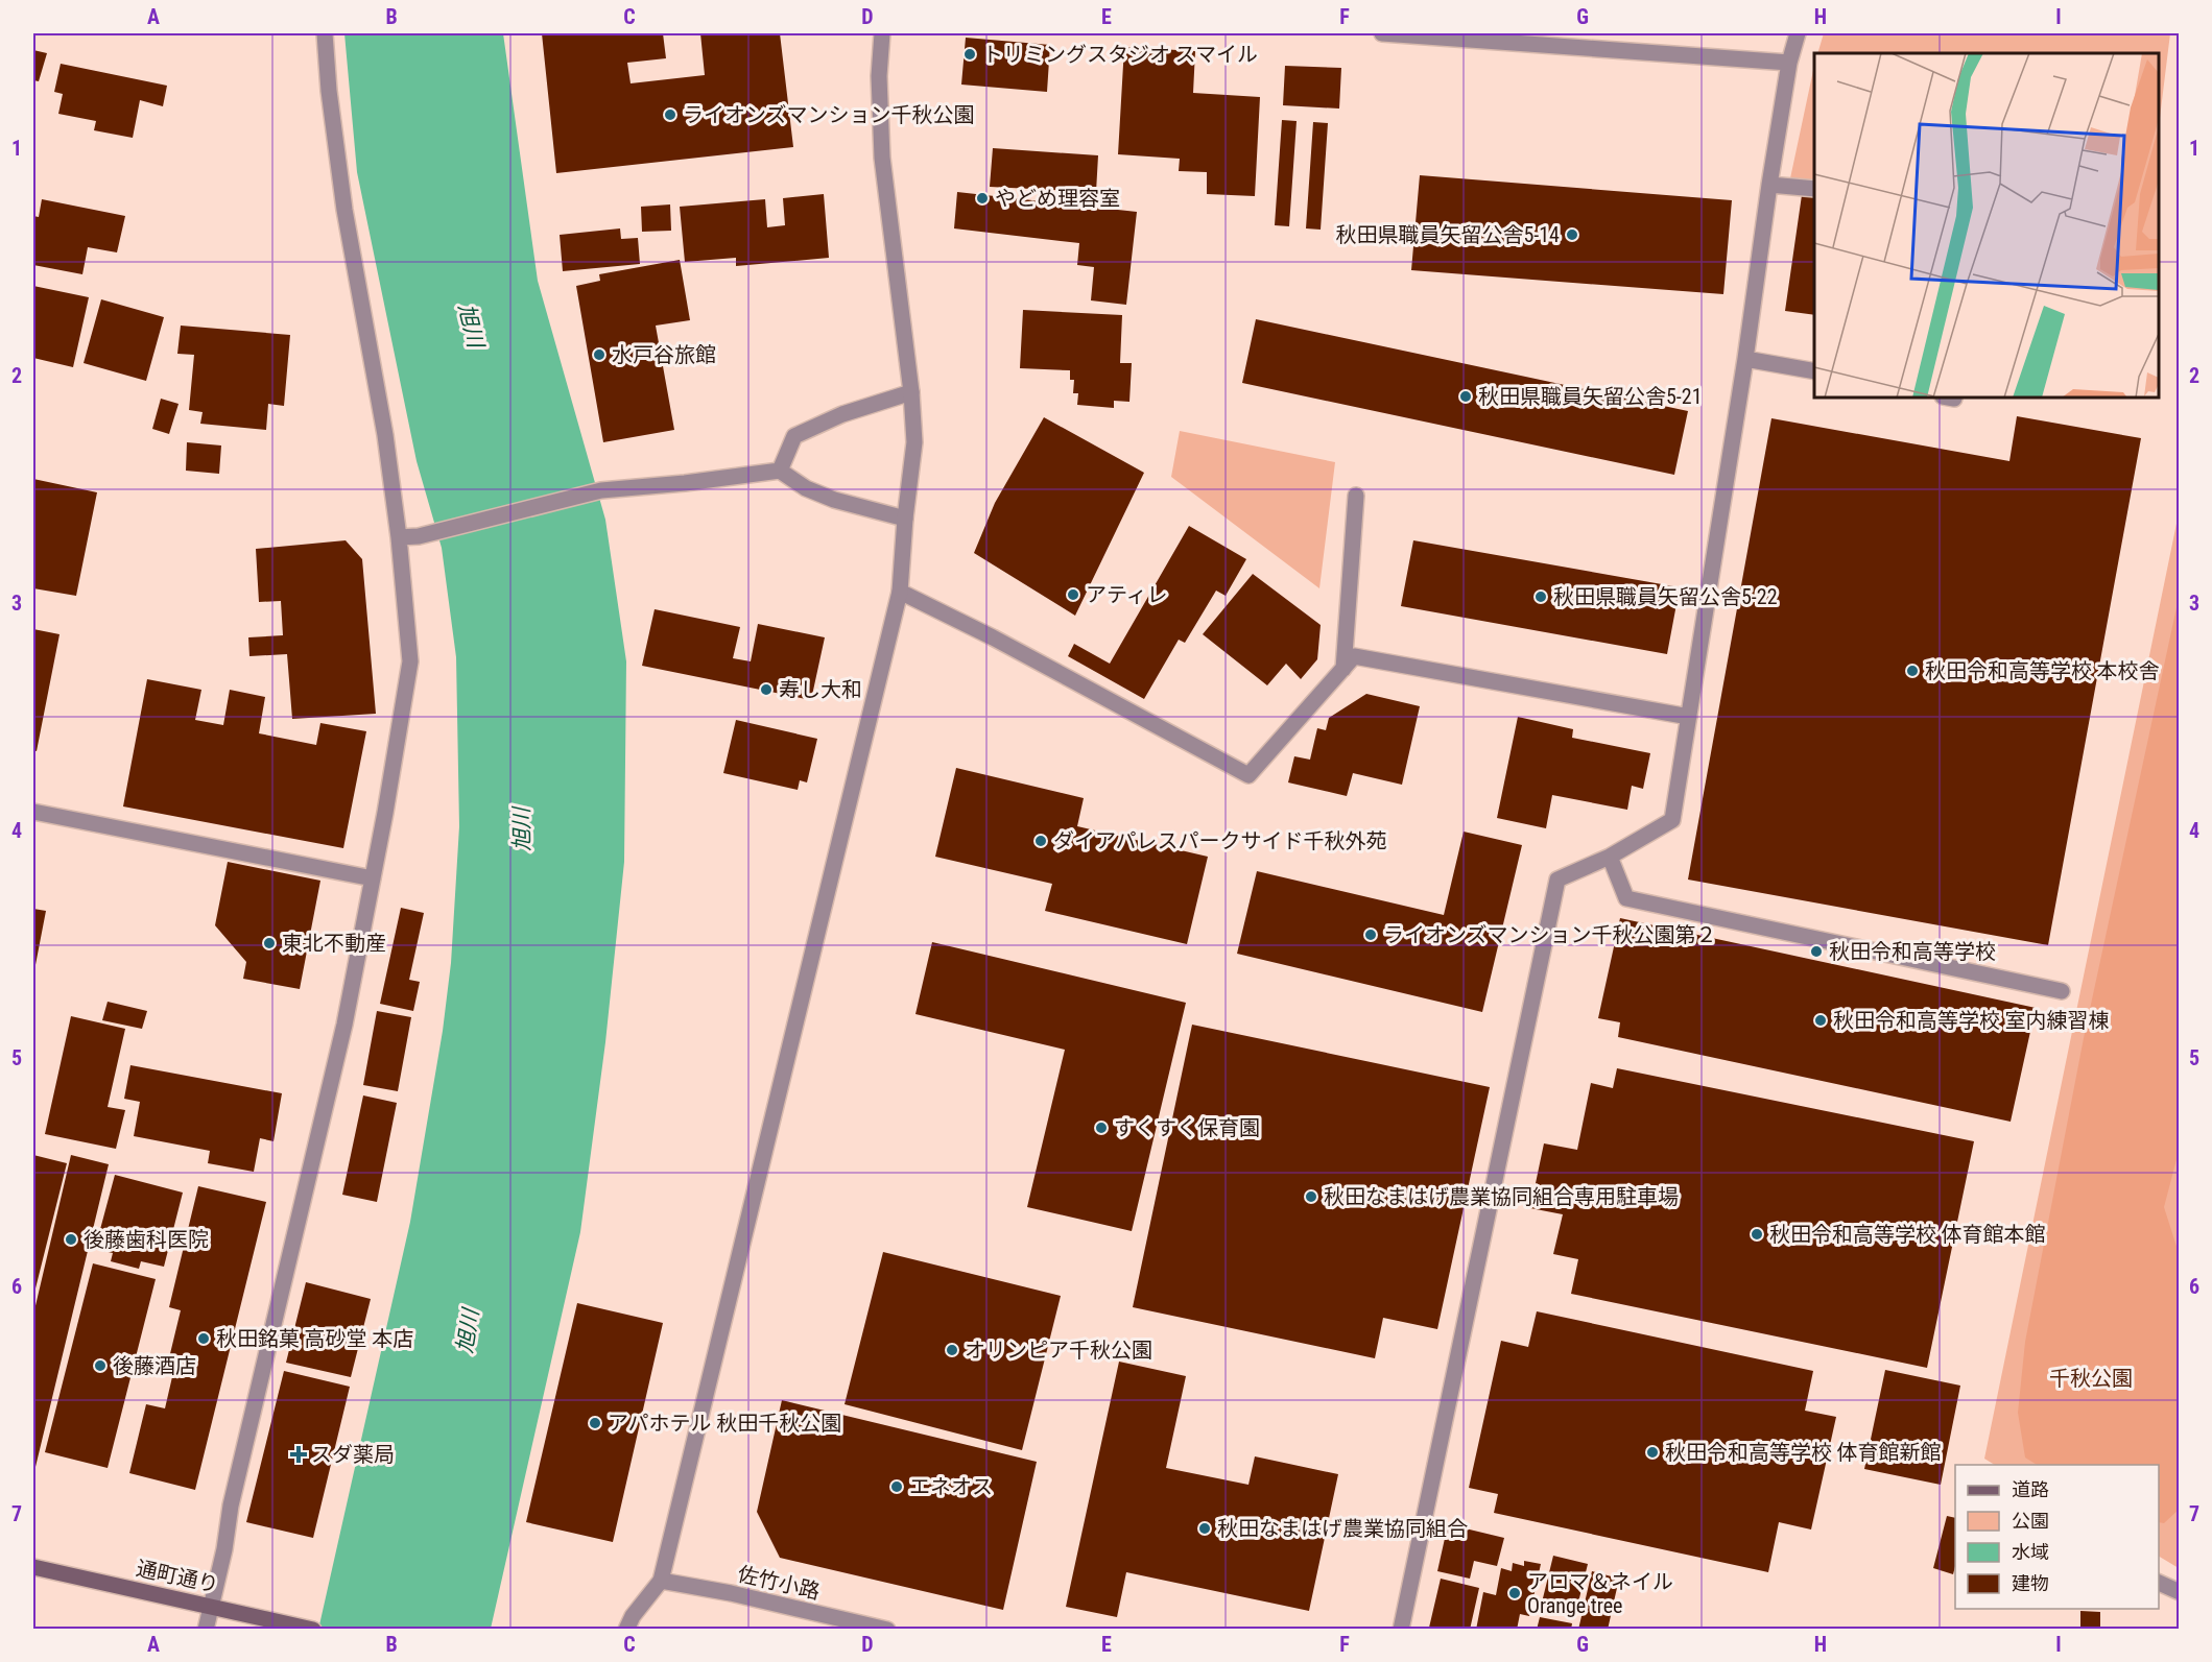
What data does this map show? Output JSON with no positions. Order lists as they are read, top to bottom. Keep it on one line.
{"streets":{"main road":["通町通り"],"street":["佐竹小路"]},"water":["旭川"],"parks":["千秋公園"],"places":{"other":["トリミングスタジオ スマイル","ライオンズマンション千秋公園","やどめ理容室","秋田県職員矢留公舎5-14","水戸谷旅館","秋田県職員矢留公舎5-21","アティレ","秋田県職員矢留公舎5-22","秋田令和高等学校 本校舎","寿し大和","ダイアパレスパークサイド千秋外苑","ライオンズマンション千秋公園第２","東北不動産","秋田令和高等学校","秋田令和高等学校 室内練習棟","すくすく保育園","秋田なまはげ農業協同組合専用駐車場","秋田令和高等学校 体育館本館","後藤歯科医院","秋田銘菓 高砂堂 本店","オリンピア千秋公園","後藤酒店","アパホテル 秋田千秋公園","秋田令和高等学校 体育館新館","エネオス","秋田なまはげ農業協同組合","アロマ＆ネイル Orange tree"],"health":["スダ薬局"]},"legend":["道路","公園","水域","建物"],"grid":{"columns":["A","B","C","D","E","F","G","H","I"],"rows":["1","2","3","4","5","6","7"]}}
